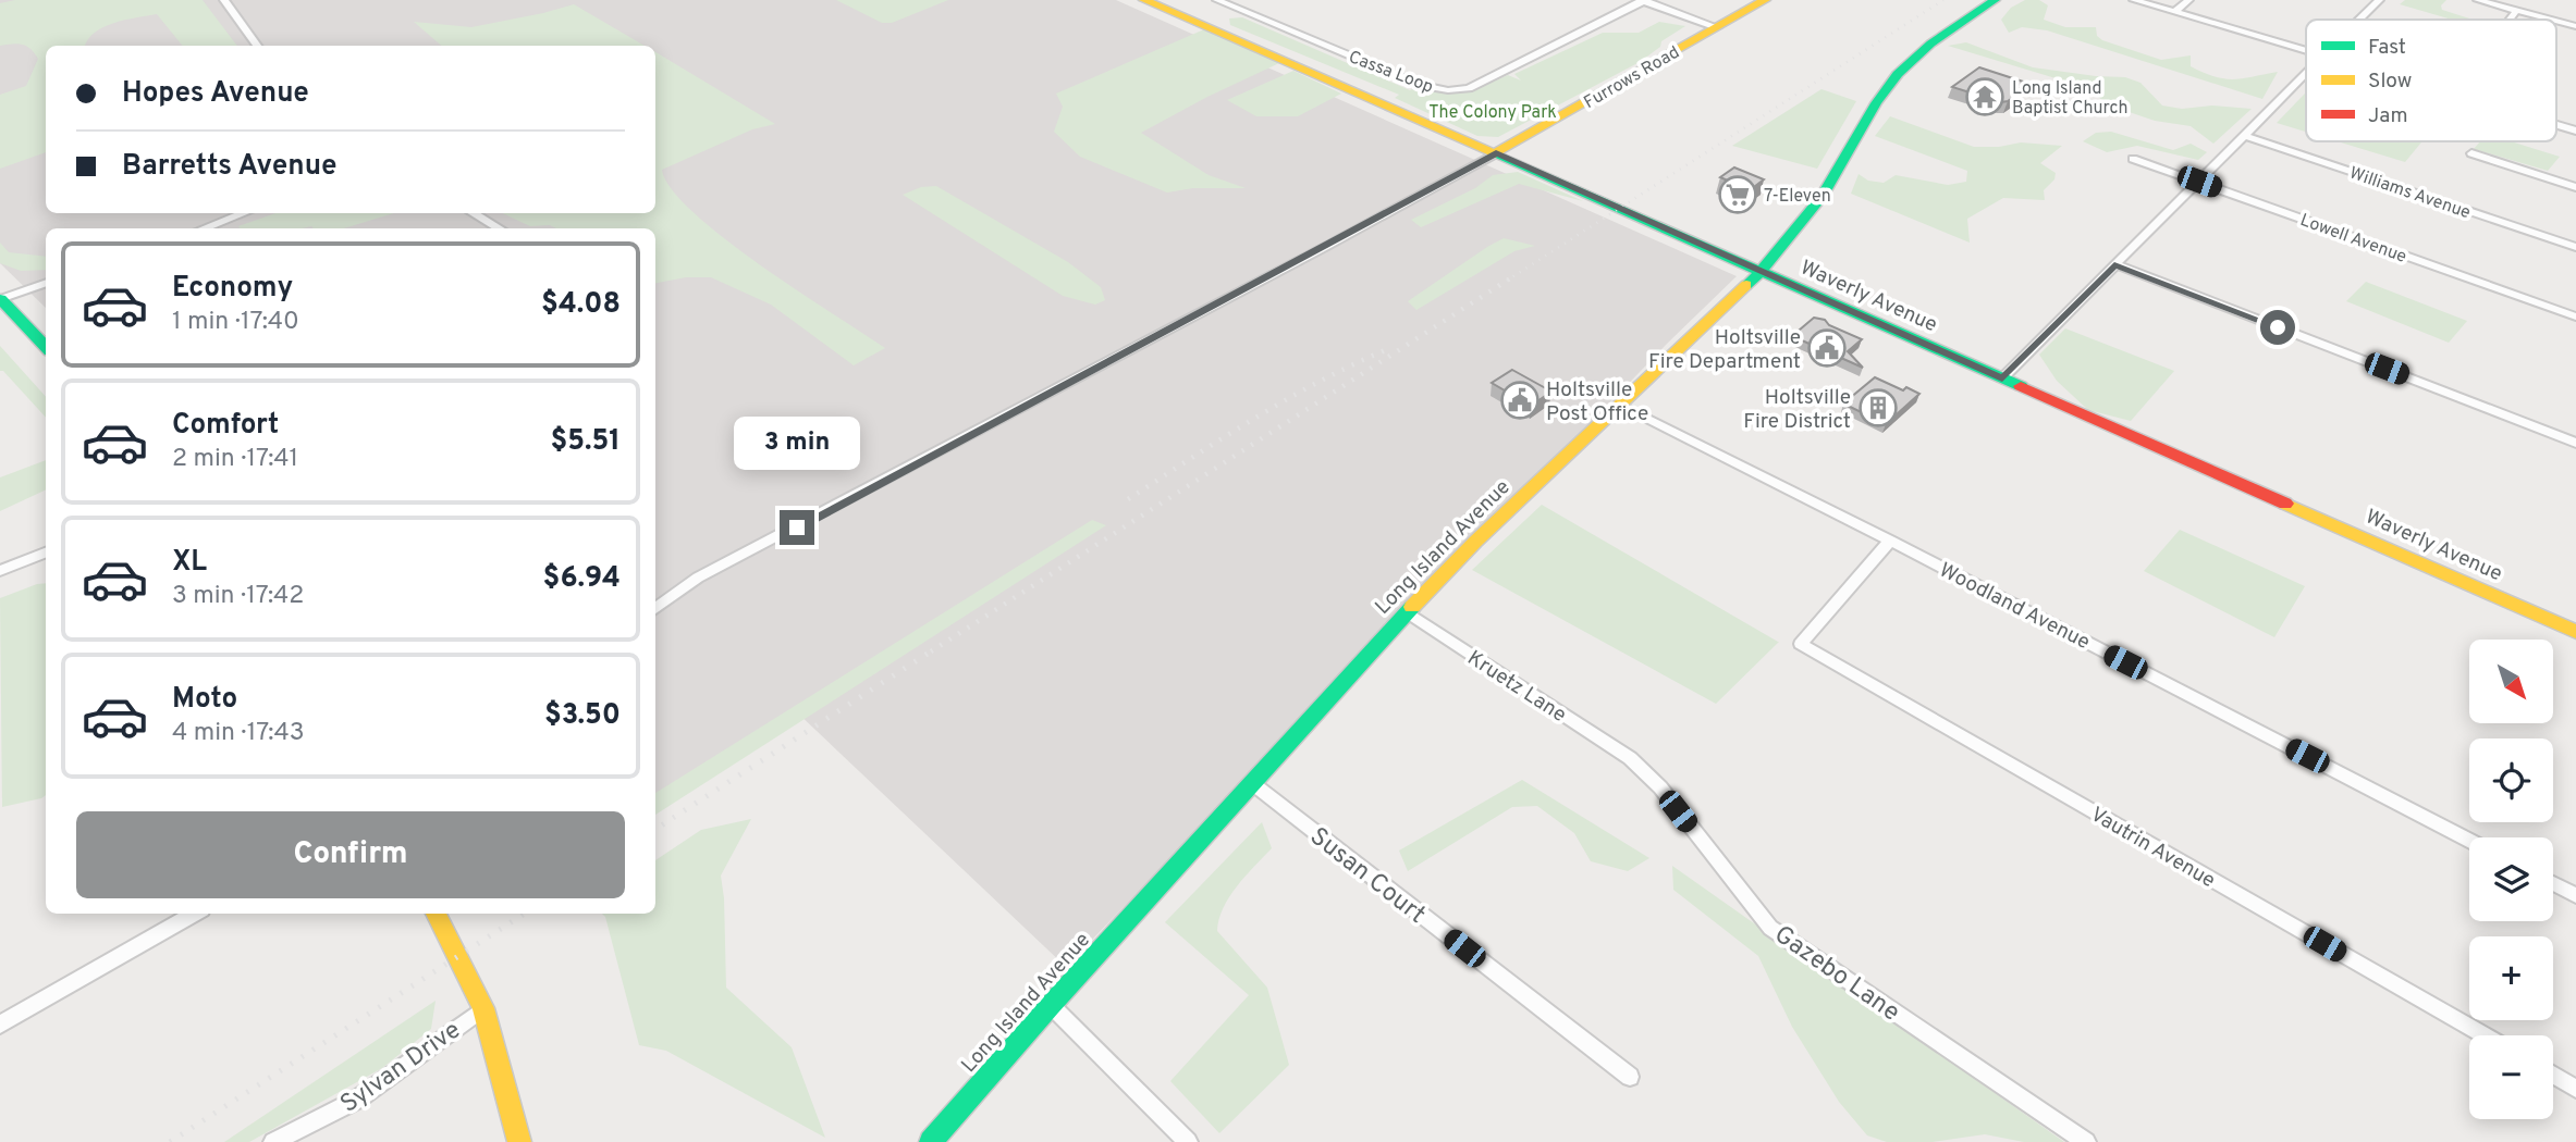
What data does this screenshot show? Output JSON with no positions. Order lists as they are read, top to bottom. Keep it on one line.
{"streets":{"street":["Cassa Loop","Furrows Road","Williams Avenue","Lowell Avenue","Waverly Avenue","Long Island Avenue","Woodland Avenue","Kruetz Lane","Vautrin Avenue","Susan Court","Gazebo Lane","Sylvan Drive"]},"crossings":[["Furrows Road","Waverly Avenue"],["Waverly Avenue","Long Island Avenue"],["Long Island Avenue","Woodland Avenue"],["Long Island Avenue","Kruetz Lane"],["Long Island Avenue","Susan Court"],["Woodland Avenue","Vautrin Avenue"],["Kruetz Lane","Gazebo Lane"]],"parks":["The Colony Park"],"places":{"temple":["Long Island Baptist Church"],"supermarket":["7-Eleven"],"public building":["Holtsville Fire Department","Holtsville Post Office"],"building":["Holtsville Fire District"]},"legend":["Fast","Slow","Jam"],"north":"bottom right","page":{"banner":["Hopes Avenue","Barretts Avenue"],"list":[{"name":"Economy","note":"1 min · 17:40","value":"$4.08"},{"name":"Comfort","note":"2 min · 17:41","value":"$5.51"},{"name":"XL","note":"3 min · 17:42","value":"$6.94"},{"name":"Moto","note":"4 min · 17:43","value":"$3.50"}],"bubble":"3 min","map_buttons":["+","−"],"buttons":"Confirm"}}
